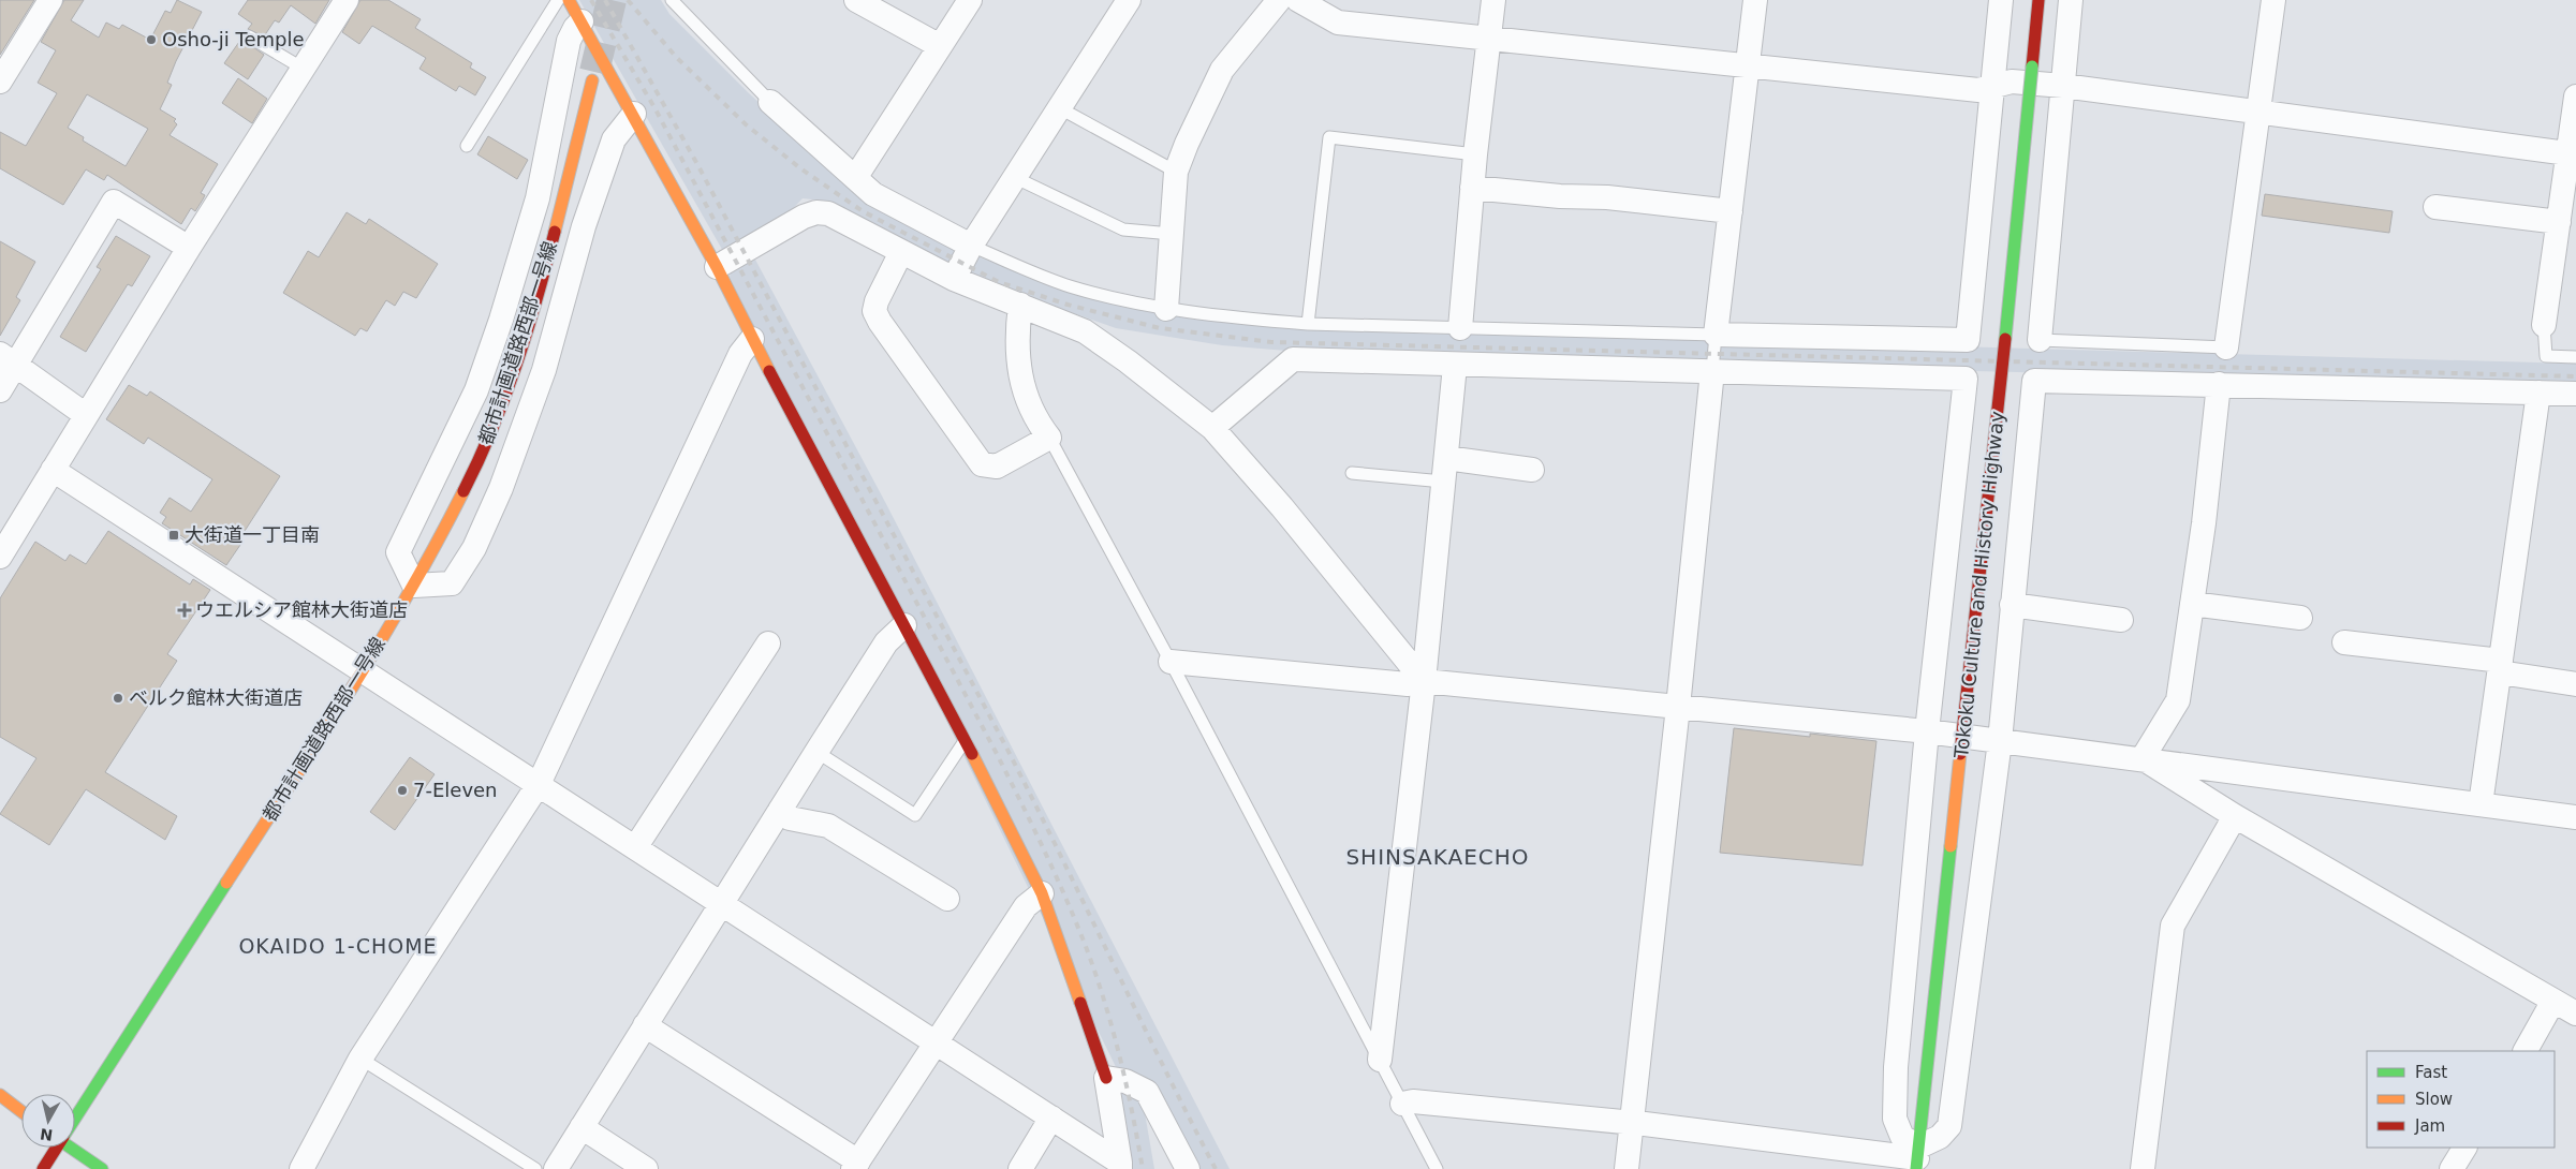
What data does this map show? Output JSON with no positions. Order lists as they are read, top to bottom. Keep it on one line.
{"streets":{"main road":["都市計画道路西部一号線","Tokoku Culture and History Highway"]},"districts":["SHINSAKAECHO","OKAIDO 1-CHOME"],"places":{"other":["Osho-ji Temple","ベルク館林大街道店","7-Eleven"],"transit":["大街道一丁目南"],"health":["ウエルシア館林大街道店"]},"legend":["Fast","Slow","Jam"],"north":"bottom"}
